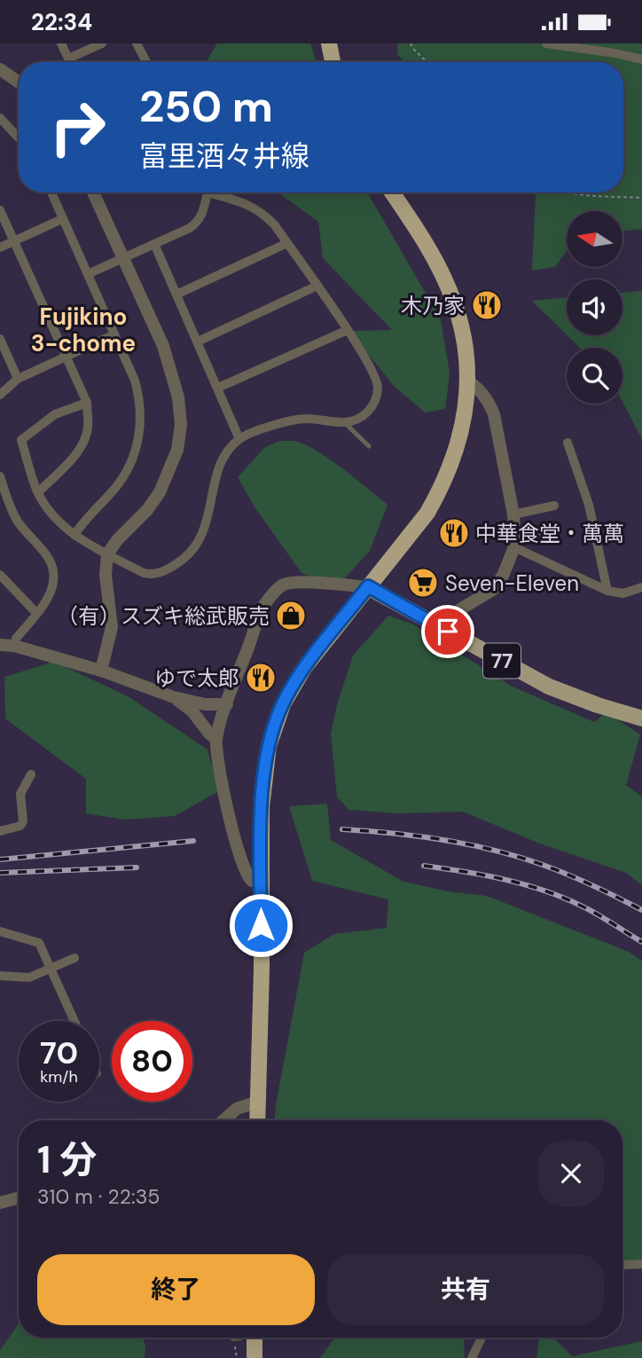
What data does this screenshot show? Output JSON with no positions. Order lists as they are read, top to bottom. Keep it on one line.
{"streets":{"main road":["77"]},"districts":["Fujikino 3-chome"],"places":{"restaurant":["木乃家","中華食堂・萬萬","ゆで太郎"],"supermarket":["Seven-Eleven"],"shop":["（有）スズキ総武販売"]},"north":"left","page":{"status":"22:34","turn":["250 m","富里酒々井線"],"speed":"70 km/h","limit":"80","heading":["1 分","310 m · 22:35"],"buttons":["終了","共有"]}}
